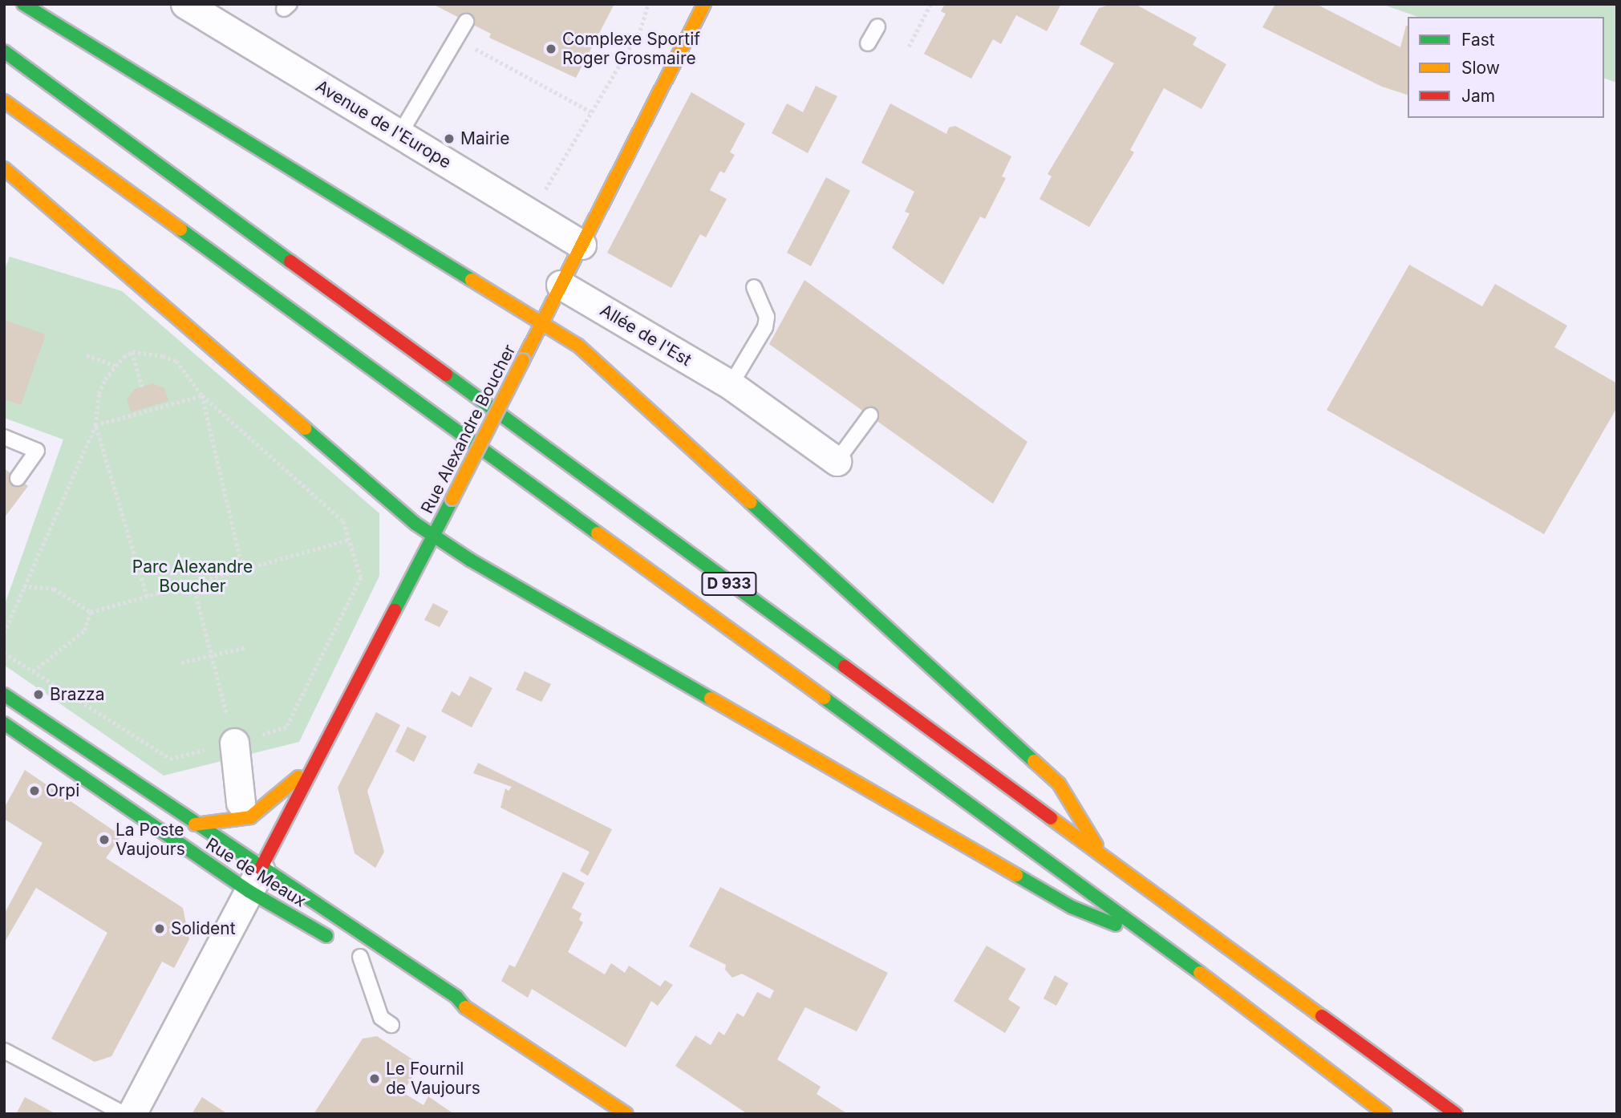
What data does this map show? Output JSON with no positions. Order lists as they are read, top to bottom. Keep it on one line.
{"streets":{"main road":["Rue Alexandre Boucher","D 933","Rue de Meaux"],"street":["Avenue de l'Europe","Allée de l'Est"]},"crossings":[["Avenue de l'Europe","Rue Alexandre Boucher"],["Allée de l'Est","Rue Alexandre Boucher"],["Rue Alexandre Boucher","Rue de Meaux"]],"parks":["Parc Alexandre Boucher"],"places":["Complexe Sportif Roger Grosmaire","Mairie","Brazza","Orpi","La Poste Vaujours","Solident","Le Fournil de Vaujours"],"legend":["Fast","Slow","Jam"]}
